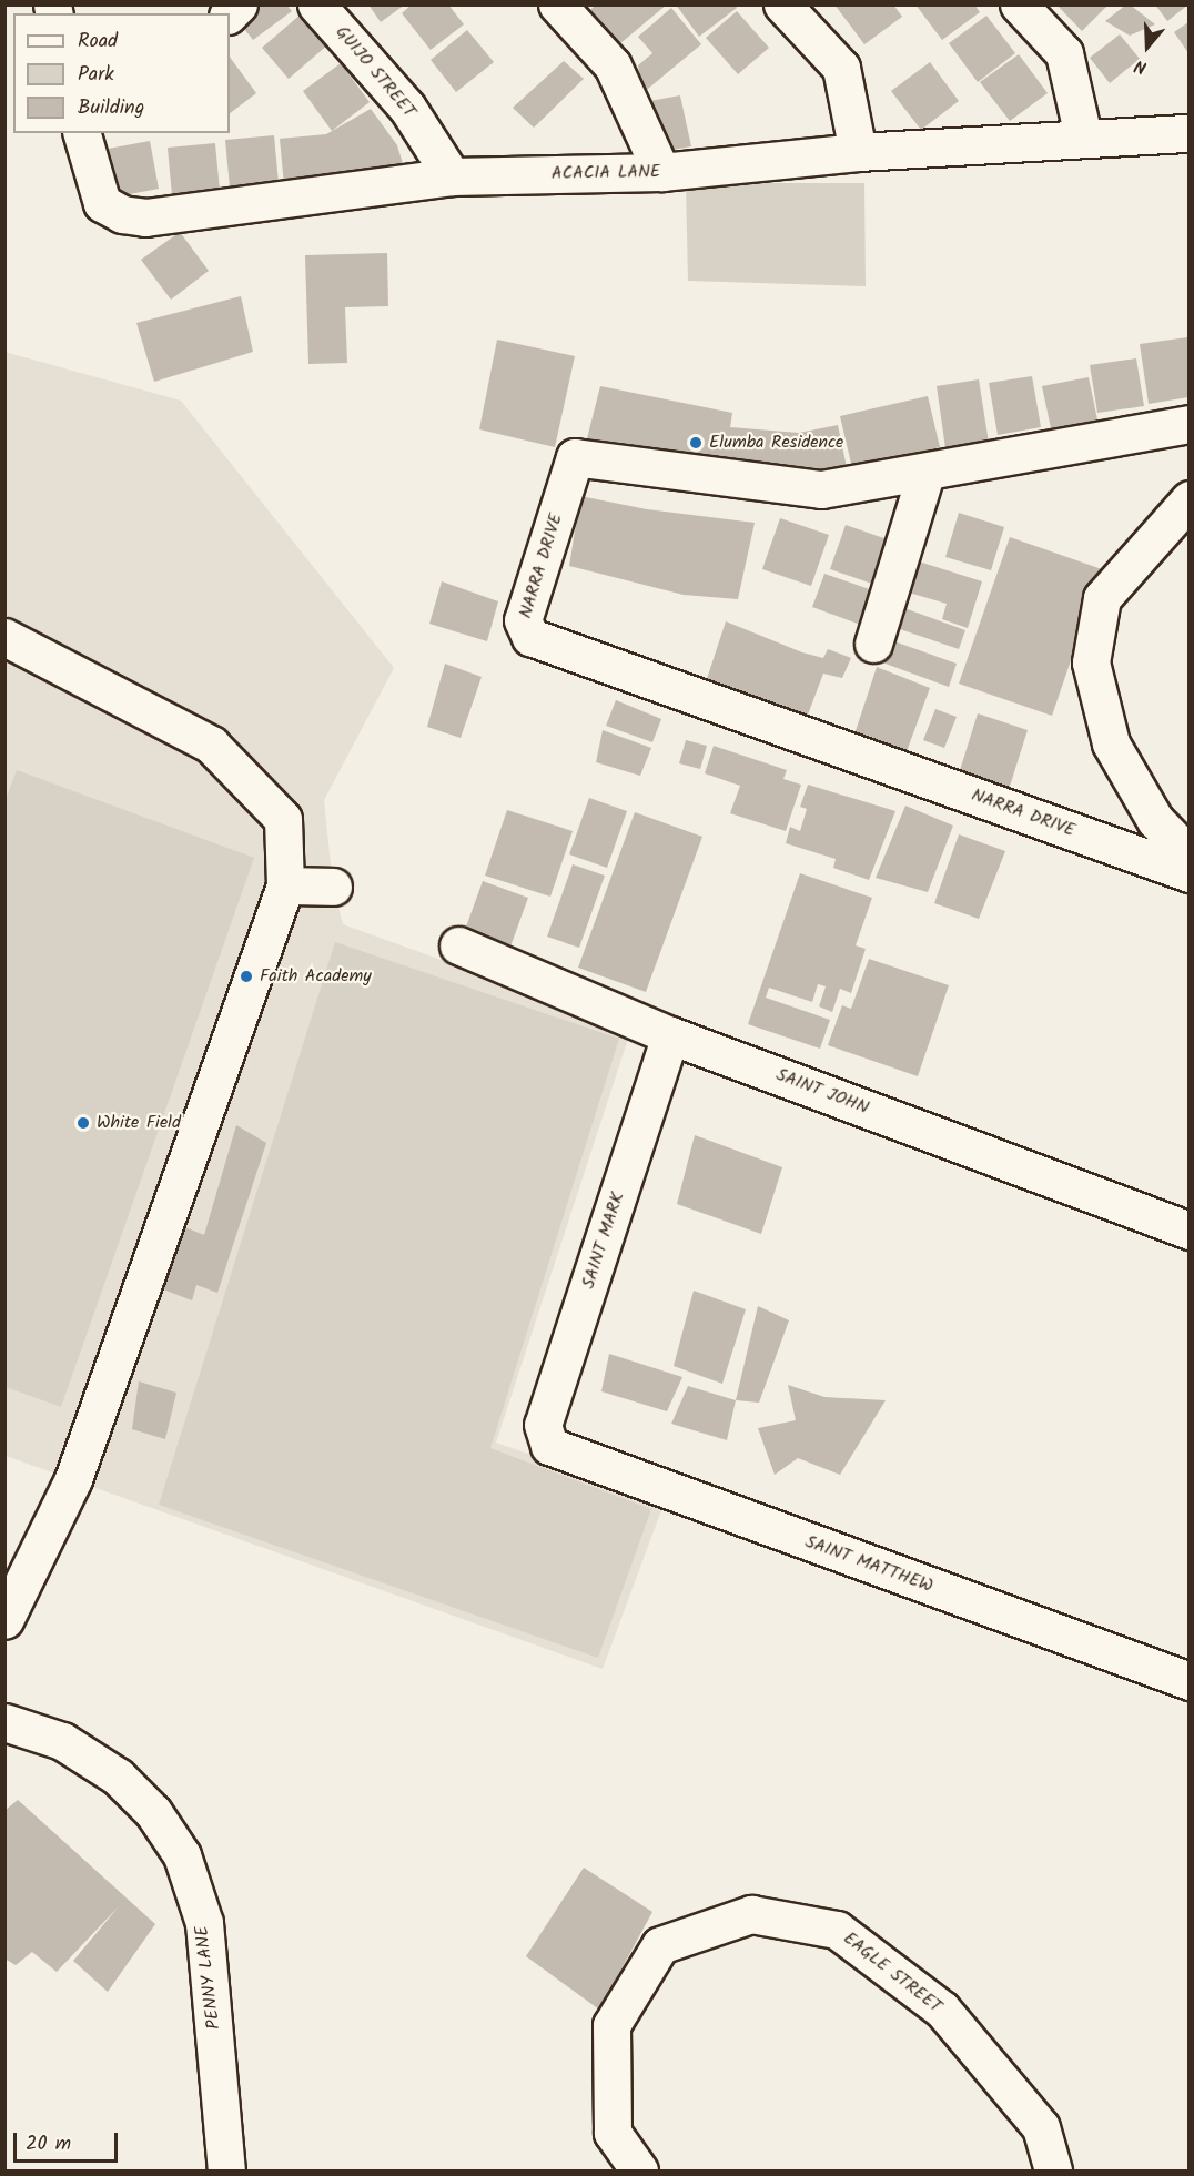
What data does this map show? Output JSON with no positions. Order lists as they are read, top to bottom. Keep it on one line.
{"streets":{"street":["GUIJO STREET","ACACIA LANE","NARRA DRIVE","SAINT JOHN","SAINT MARK","SAINT MATTHEW","EAGLE STREET","PENNY LANE"]},"crossings":[["GUIJO STREET","ACACIA LANE"],["SAINT JOHN","SAINT MARK"],["SAINT MARK","SAINT MATTHEW"]],"places":["Elumba Residence","Faith Academy","White Field"],"legend":["Road","Park","Building"],"scale_bar":"20 m","north":"bottom"}
